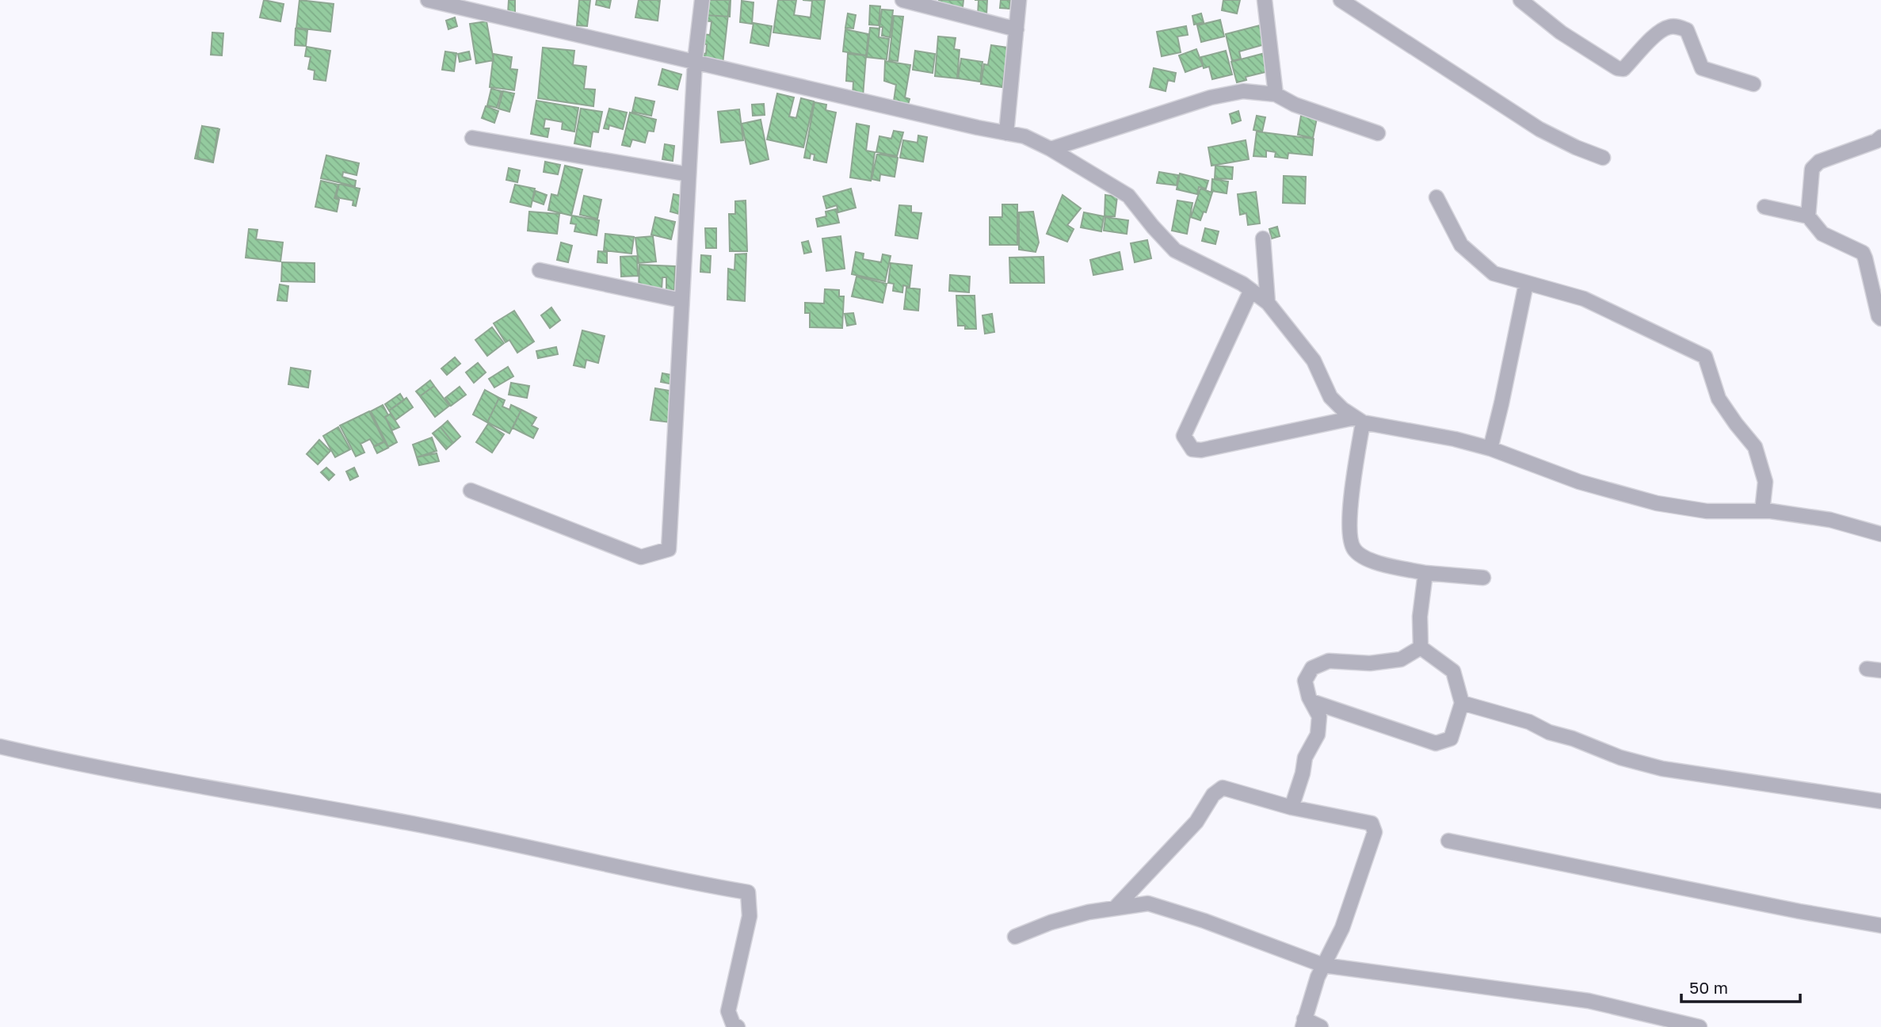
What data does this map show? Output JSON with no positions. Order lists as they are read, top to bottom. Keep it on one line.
{"scale_bar":"50 m"}
